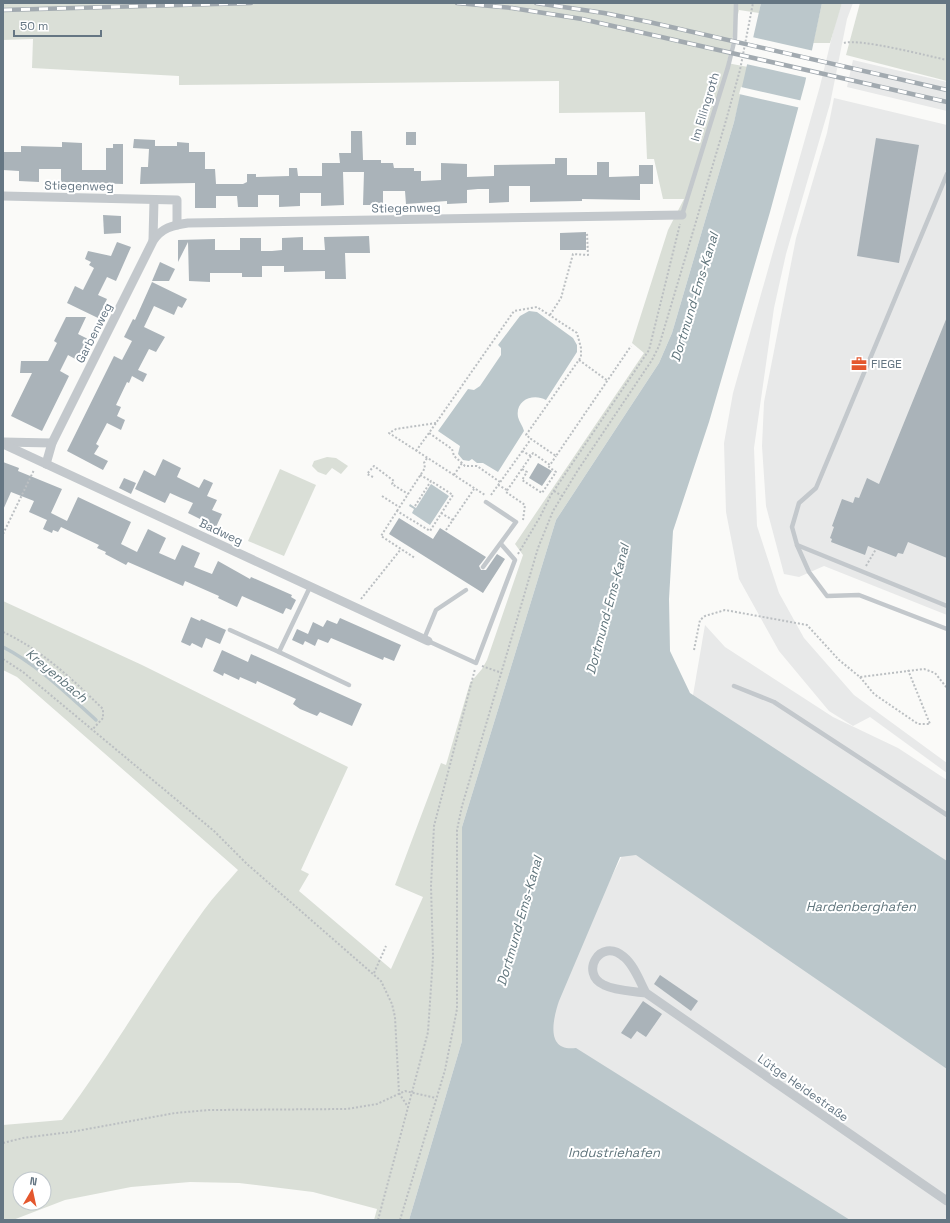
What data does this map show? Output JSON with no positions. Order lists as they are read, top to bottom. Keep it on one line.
{"streets":{"street":["Stiegenweg","Garbenweg","Badweg","Lütge Heidestraße"],"lane":["Im Ellingroth"]},"crossings":[["Im Ellingroth","Stiegenweg"],["Stiegenweg","Garbenweg"],["Garbenweg","Badweg"]],"water":["Dortmund-Ems-Kanal","Kreyenbach","Hardenberghafen","Industriehafen"],"places":{"office":["FIEGE"]},"scale_bar":"50 m","north":"top"}
